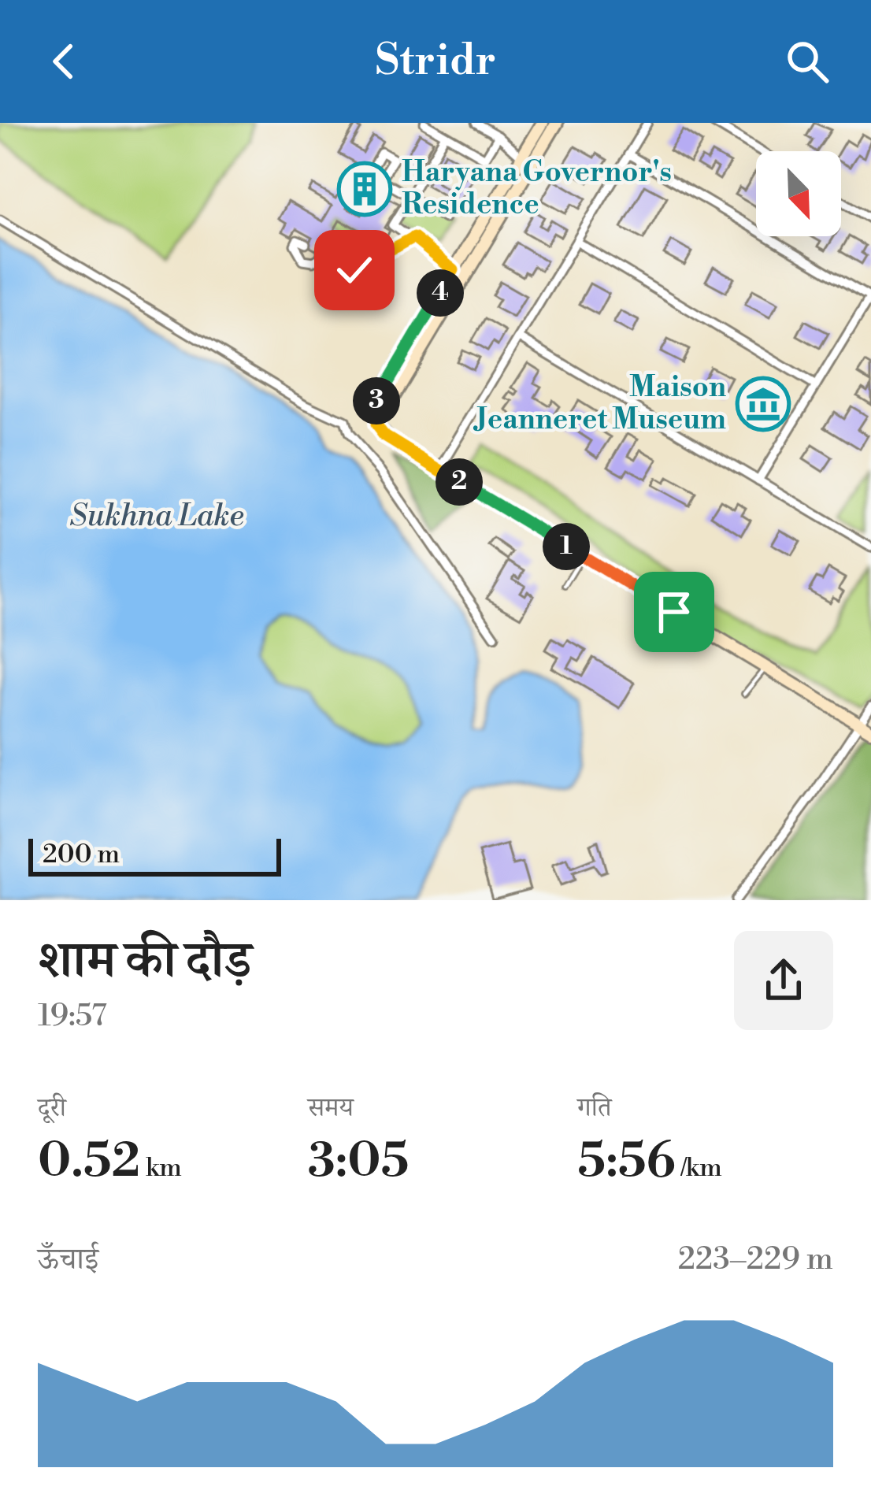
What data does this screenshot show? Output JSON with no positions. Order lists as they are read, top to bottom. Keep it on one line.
{"water":["Sukhna Lake"],"places":{"building":["Haryana Governor's Residence"],"museum":["Maison Jeanneret Museum"]},"scale_bar":"200 m","north":"bottom right","page":{"header":"Stridr","pins":["4","3","2","1"],"scale":"200 m","heading":["शाम की दौड़","19:57"],"stats":[["दूरी","0.52 km"],["समय","3:05"],["गति","5:56 /km"]],"chart":["ऊँचाई","223–229 m"]}}
